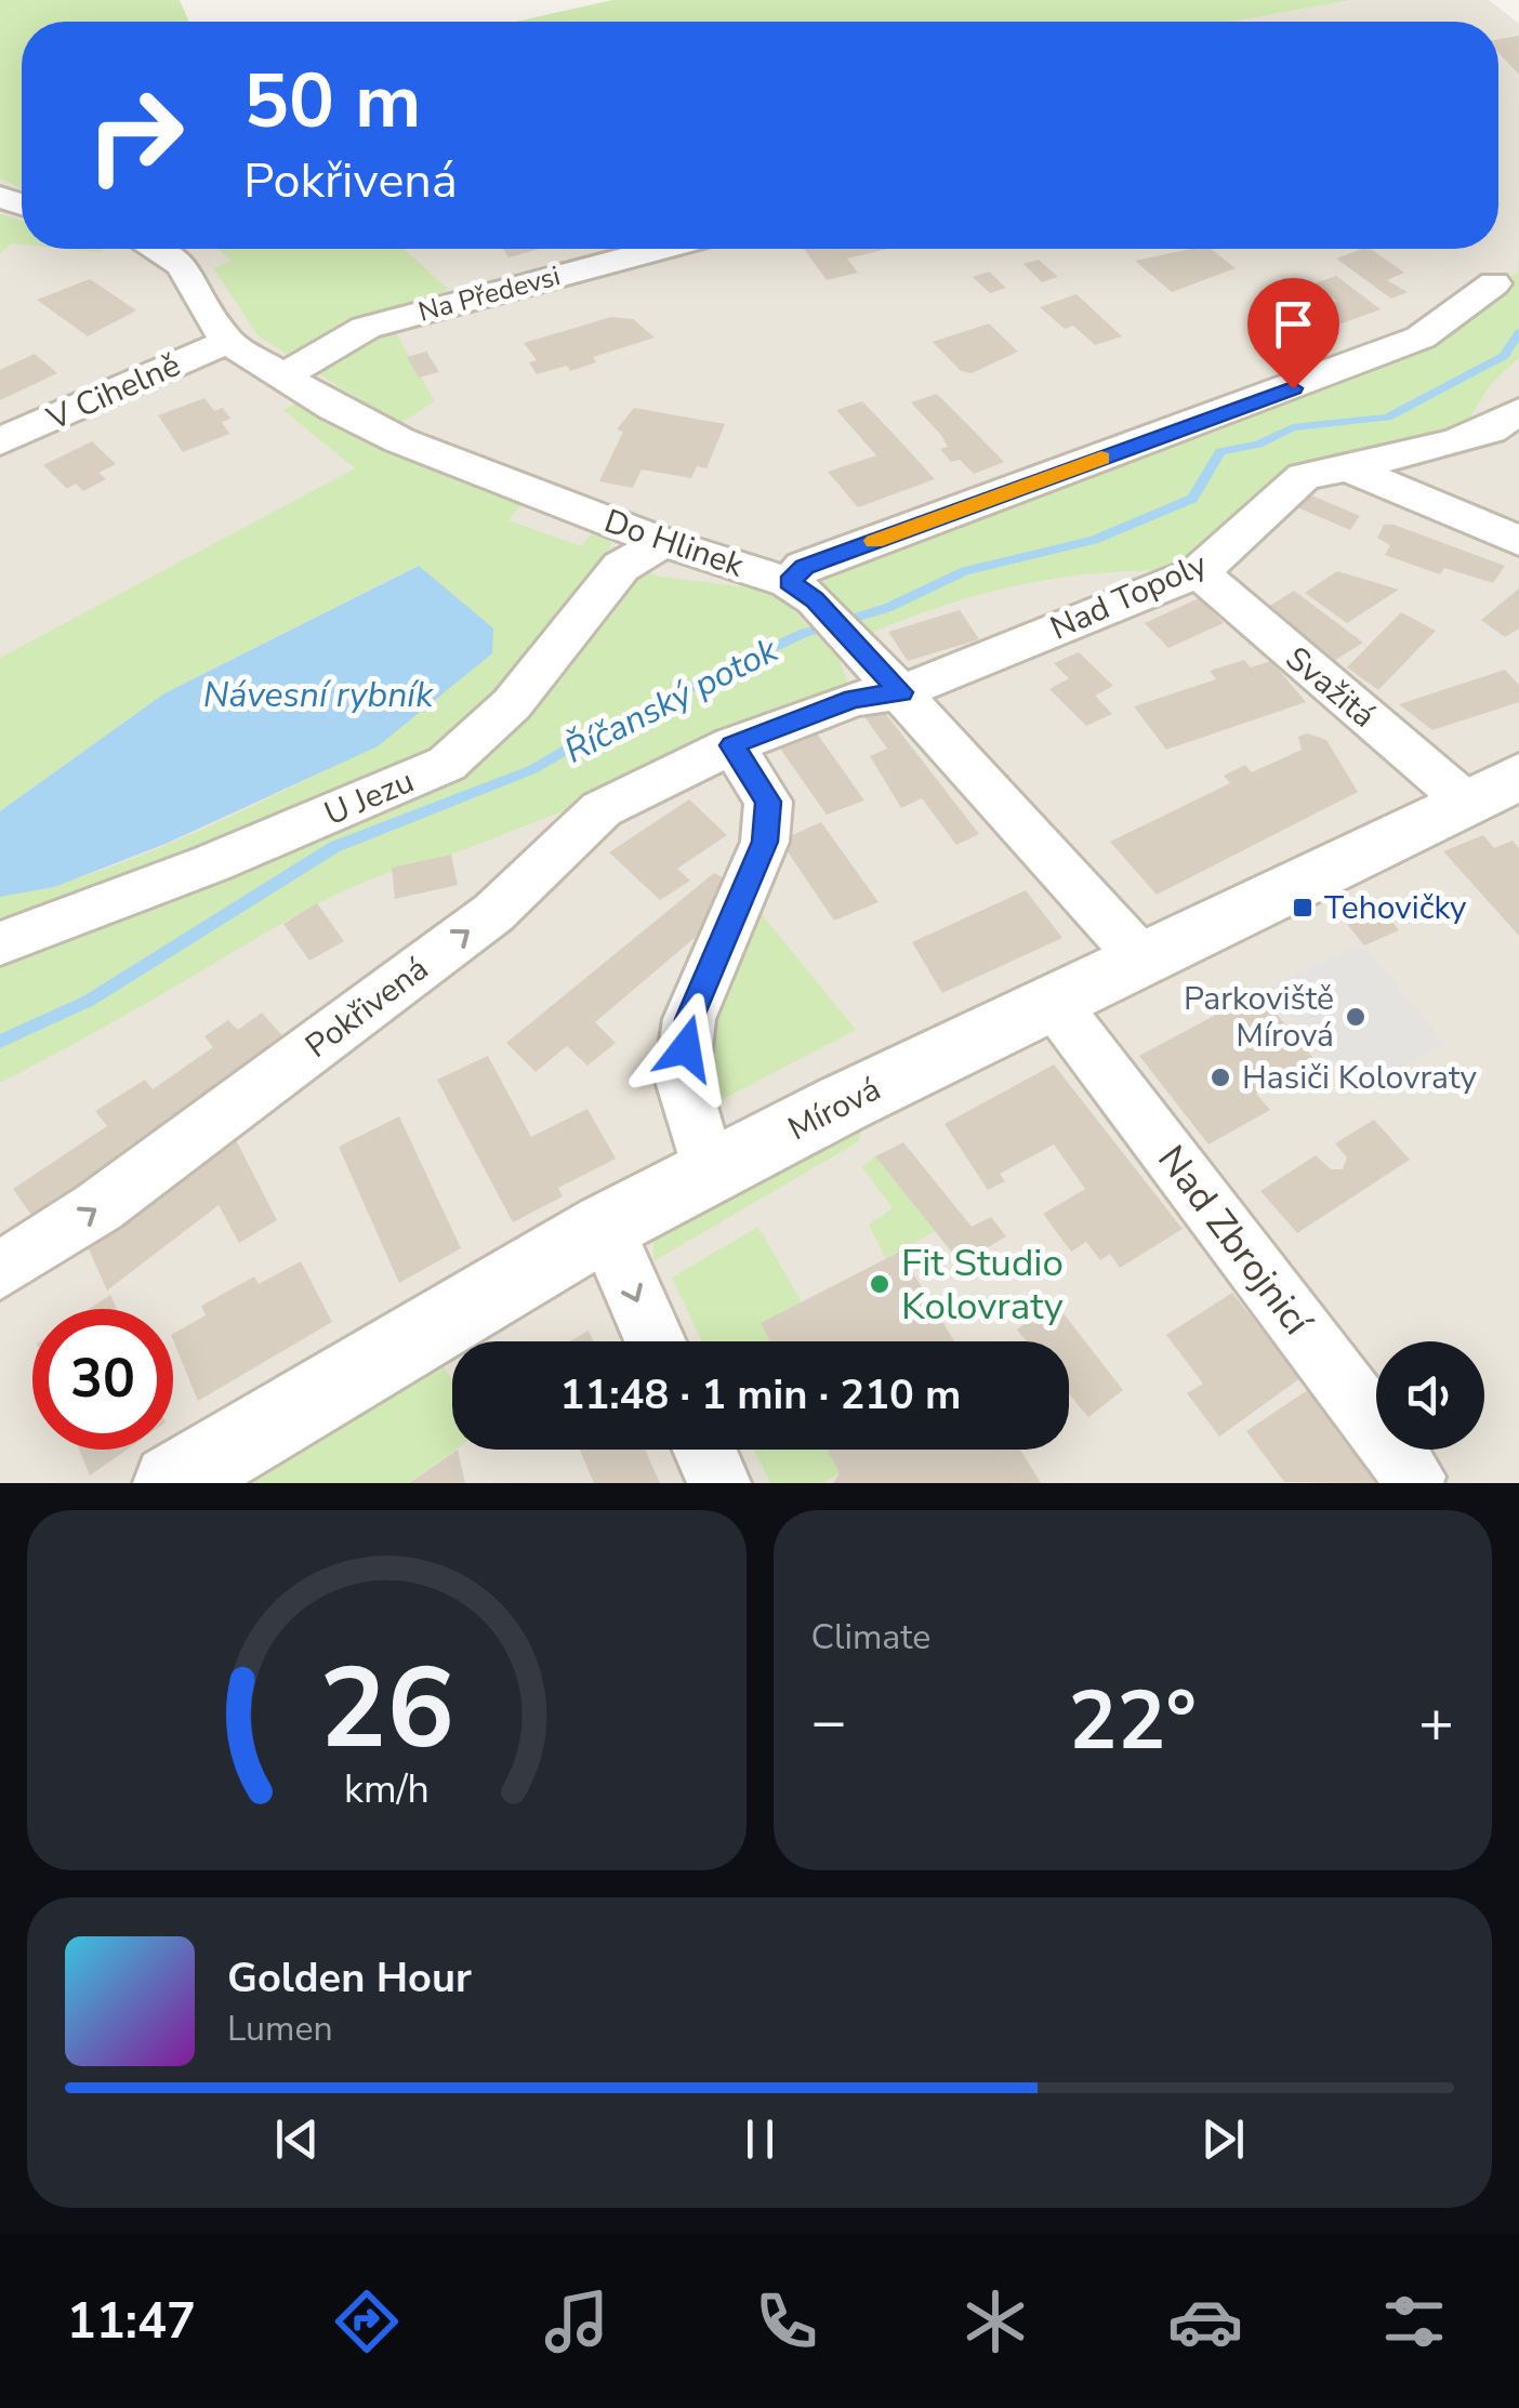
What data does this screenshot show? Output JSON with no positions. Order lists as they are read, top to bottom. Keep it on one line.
{"streets":{"street":["Na Předevsi","V Cihelně","Do Hlinek","Nad Topoly","Svažitá","U Jezu","Pokřivená","Mírová","Nad Zbrojnicí"]},"crossings":[["Na Předevsi","Do Hlinek"],["V Cihelně","Do Hlinek"],["Do Hlinek","Nad Topoly"],["Do Hlinek","U Jezu"],["Do Hlinek","Pokřivená"],["Do Hlinek","Mírová"],["Nad Topoly","Svažitá"],["Nad Topoly","Pokřivená"],["Svažitá","Mírová"],["Mírová","Nad Zbrojnicí"]],"one_way":["Pokřivená"],"water":["Návesní rybník","Říčanský potok"],"places":{"transit":["Tehovičky"],"other":["Parkoviště Mírová","Hasiči Kolovraty","Fit Studio Kolovraty"]},"page":{"turn":["50 m","Pokřivená"],"limit":"30","trip":"11:48 · 1 min · 210 m","tile":"Climate","heat":["−","22°","+"],"song":["Golden Hour","Lumen"],"tabs":"11:47","gauge":["26","km/h"]}}
